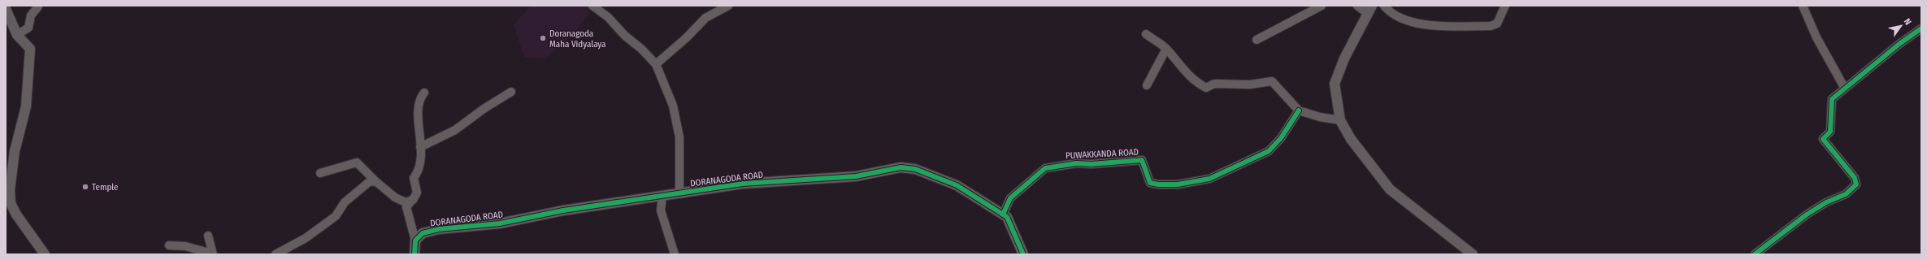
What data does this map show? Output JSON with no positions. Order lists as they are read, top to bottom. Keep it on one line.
{"streets":{"street":["PUWAKKANDA ROAD","DORANAGODA ROAD"]},"crossings":[["PUWAKKANDA ROAD","DORANAGODA ROAD"]],"places":["Doranagoda Maha Vidyalaya","Temple"],"north":"top right"}
